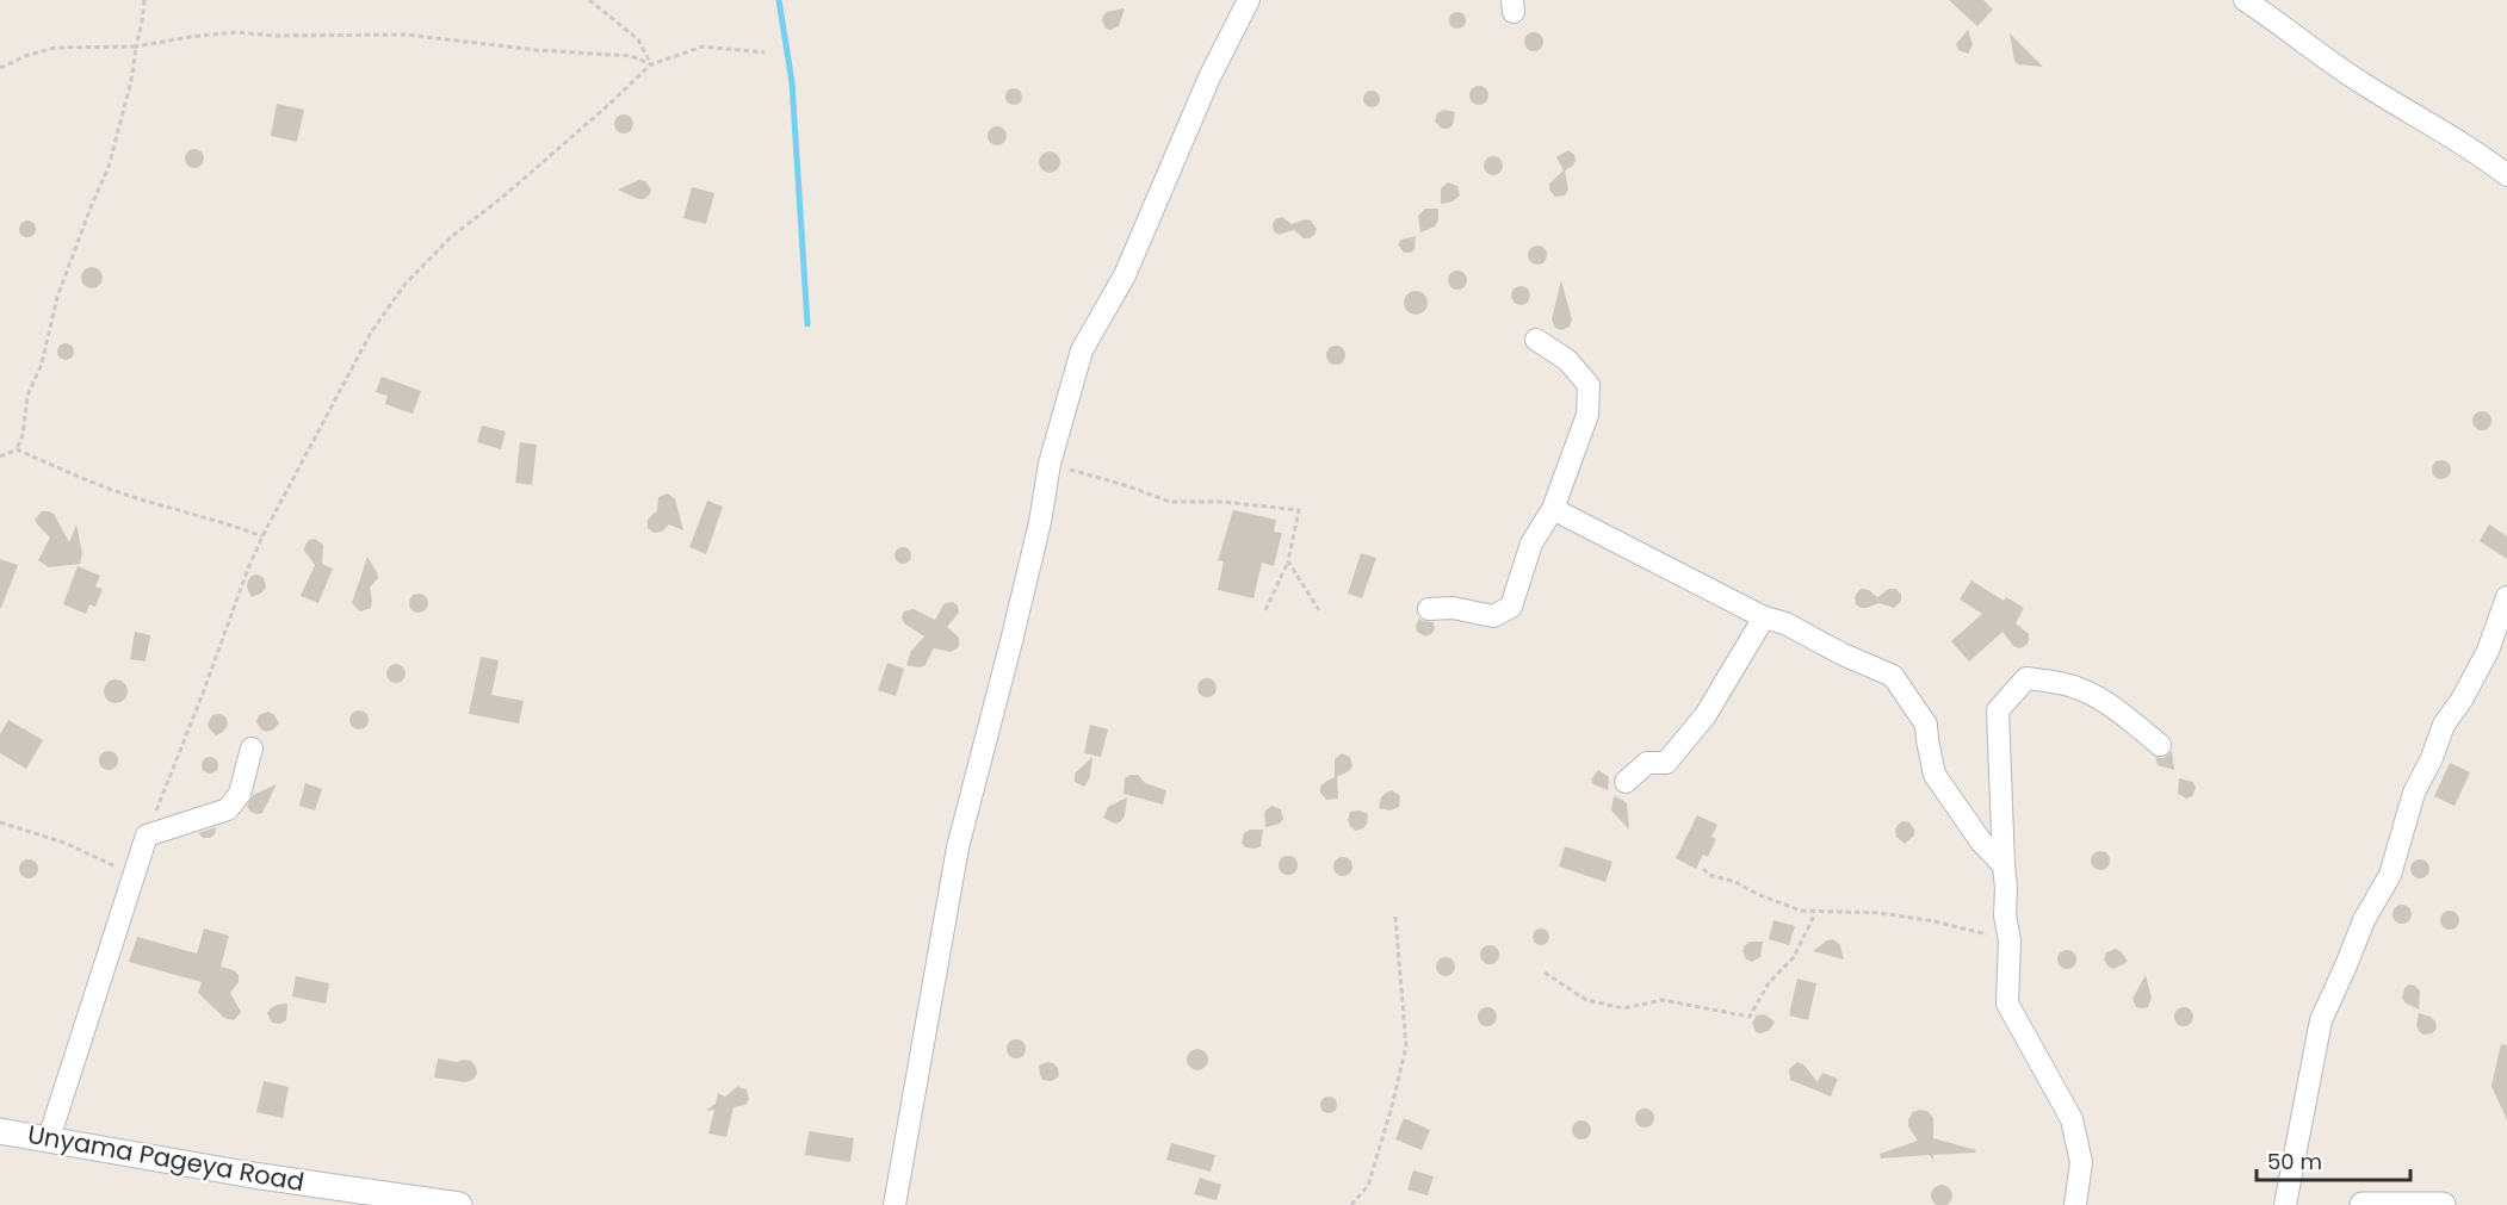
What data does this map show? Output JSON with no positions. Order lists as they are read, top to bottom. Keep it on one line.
{"streets":{"street":["Unyama Pageya Road"]},"scale_bar":"50 m"}
